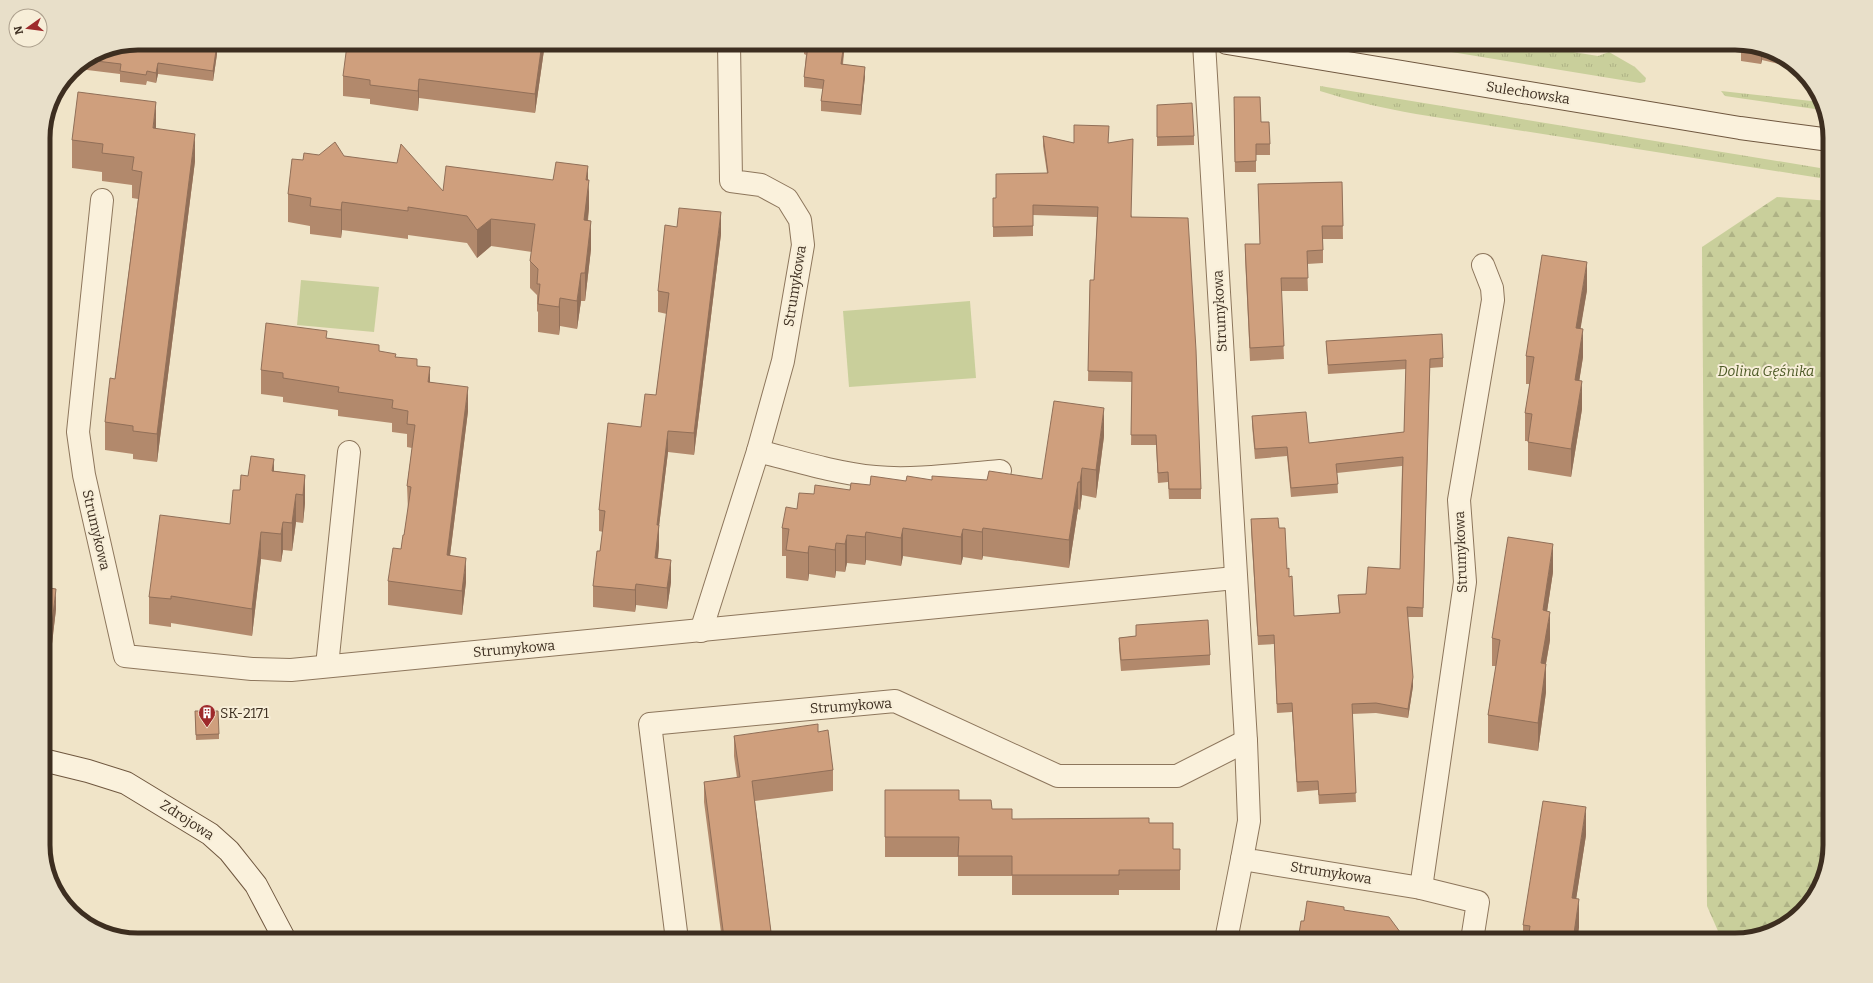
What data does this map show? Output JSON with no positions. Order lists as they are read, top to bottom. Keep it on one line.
{"streets":{"street":["Sulechowska","Strumykowa","Zdrojowa"]},"parks":["Dolina Gęśnika"],"places":{"building":["SK-2171"]},"north":"left"}
